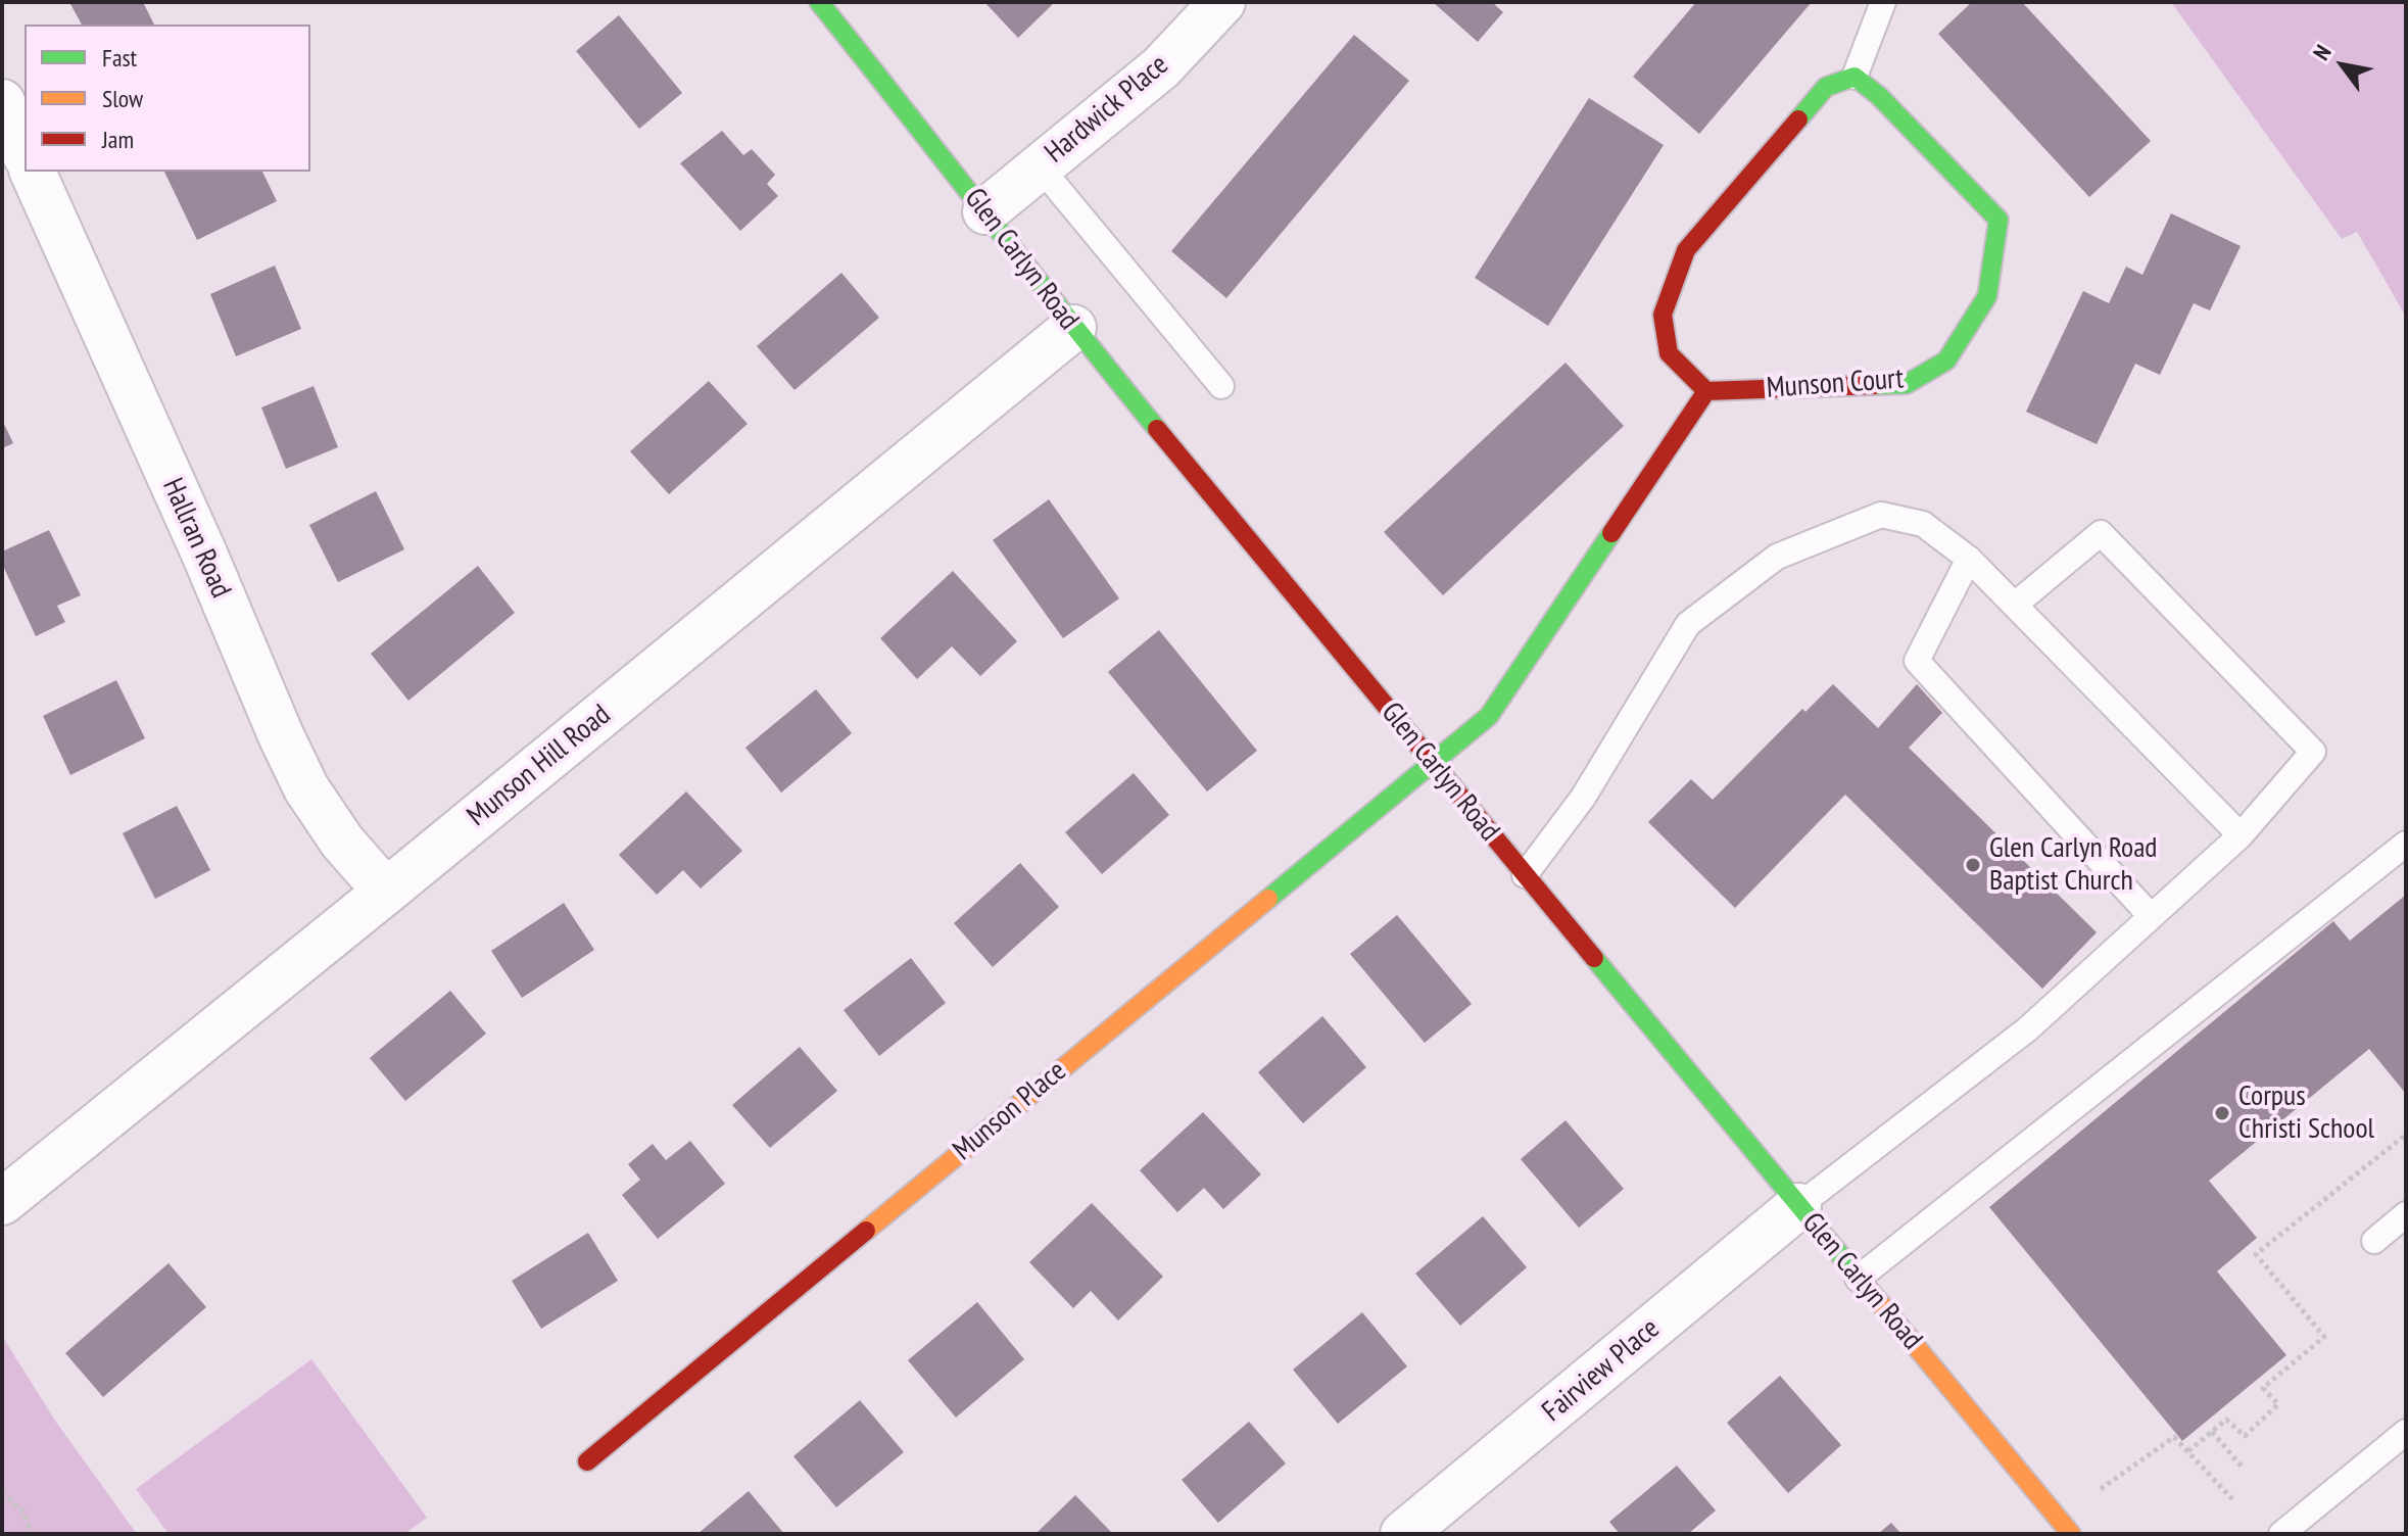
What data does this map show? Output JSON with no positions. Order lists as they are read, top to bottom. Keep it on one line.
{"streets":{"street":["Hardwick Place","Glen Carlyn Road","Munson Court","Hallran Road","Munson Hill Road","Munson Place","Fairview Place"]},"crossings":[["Hardwick Place","Glen Carlyn Road"],["Glen Carlyn Road","Munson Hill Road"],["Glen Carlyn Road","Munson Place"],["Glen Carlyn Road","Fairview Place"],["Hallran Road","Munson Hill Road"]],"places":["Glen Carlyn Road Baptist Church","Corpus Christi School"],"legend":["Fast","Slow","Jam"],"north":"top left"}
